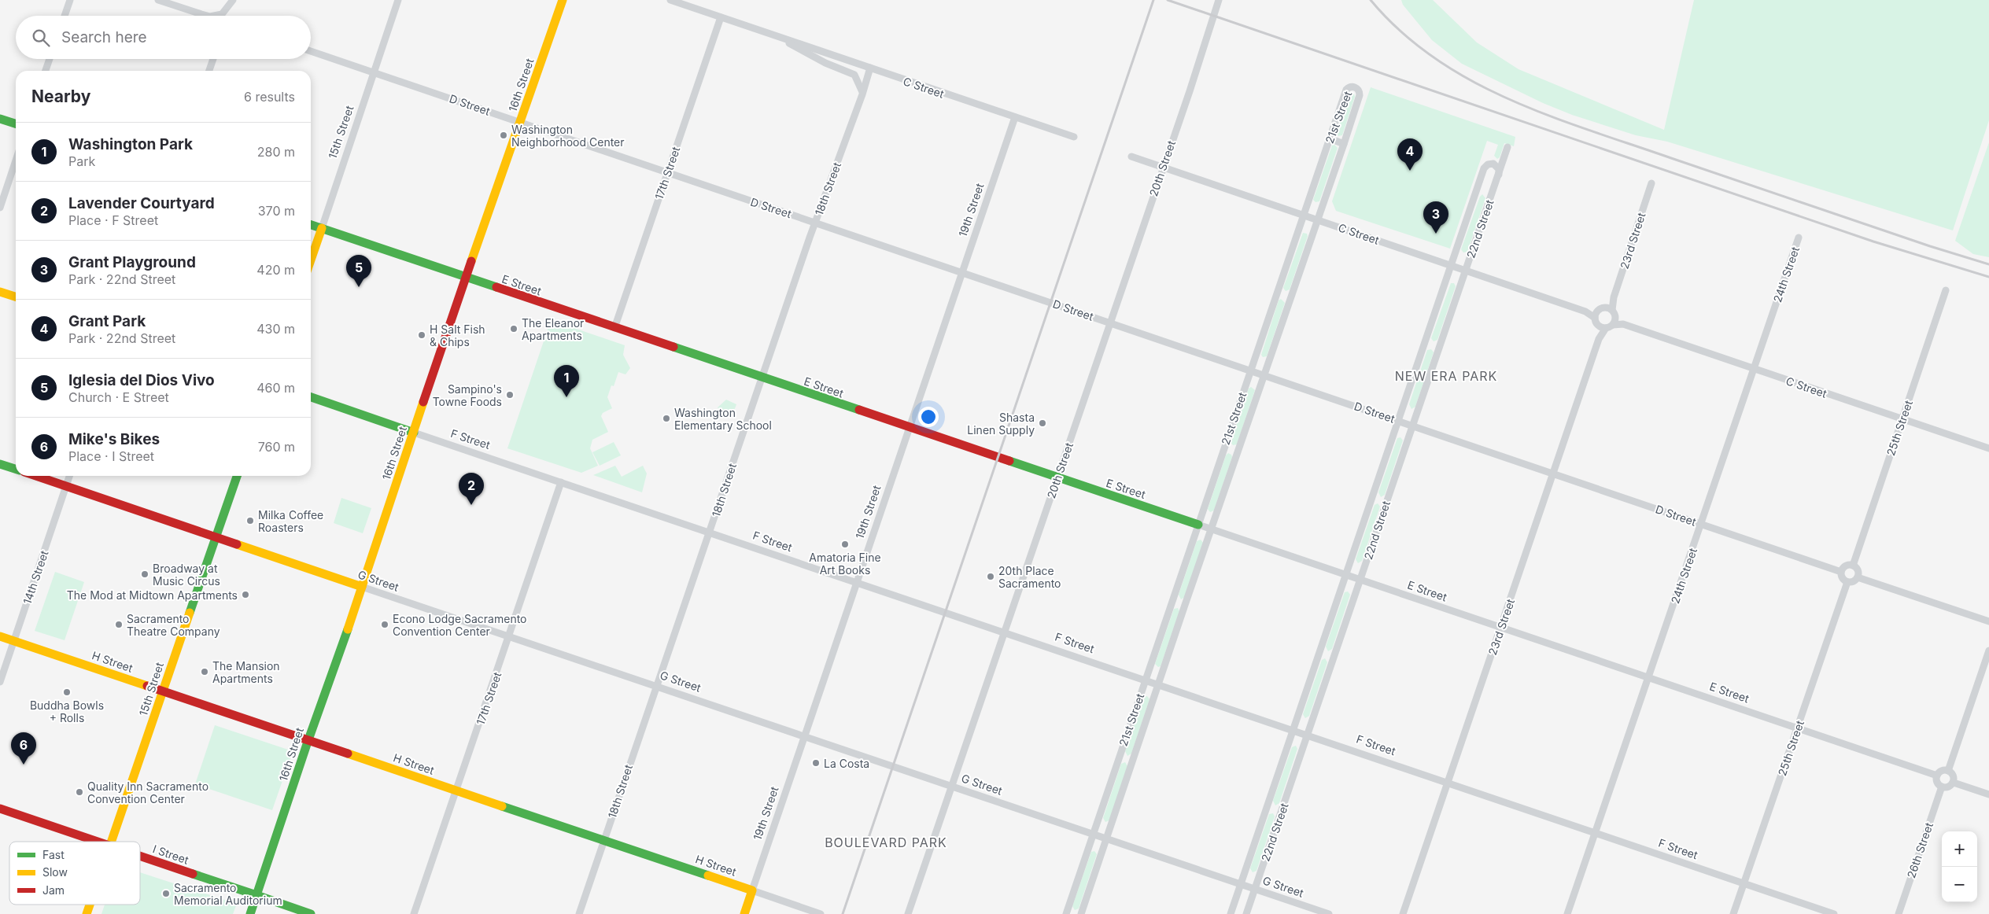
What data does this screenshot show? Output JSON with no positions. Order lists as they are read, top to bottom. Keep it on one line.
{"streets":{"main road":["16th Street","15th Street","19th Street","E Street","F Street","G Street","H Street","I Street"],"street":["C Street","D Street","21st Street","20th Street","17th Street","18th Street","22nd Street","23rd Street","24th Street","25th Street","14th Street","26th Street"]},"crossings":[["16th Street","D Street"],["16th Street","E Street"],["16th Street","F Street"],["16th Street","G Street"],["16th Street","H Street"],["16th Street","I Street"],["C Street","21st Street"],["C Street","20th Street"],["C Street","17th Street"],["C Street","18th Street"],["C Street","19th Street"],["C Street","22nd Street"],["C Street","23rd Street"],["C Street","24th Street"],["C Street","25th Street"],["D Street","21st Street"],["D Street","15th Street"],["D Street","20th Street"],["D Street","17th Street"],["D Street","18th Street"],["D Street","19th Street"],["D Street","22nd Street"],["D Street","23rd Street"],["D Street","24th Street"],["D Street","25th Street"],["21st Street","E Street"],["21st Street","F Street"],["21st Street","G Street"],["15th Street","E Street"],["15th Street","G Street"],["15th Street","H Street"],["20th Street","E Street"],["20th Street","F Street"],["20th Street","G Street"],["17th Street","E Street"],["17th Street","F Street"],["17th Street","G Street"],["17th Street","H Street"],["18th Street","E Street"],["18th Street","F Street"],["18th Street","G Street"],["18th Street","H Street"],["19th Street","E Street"],["19th Street","F Street"],["19th Street","G Street"],["19th Street","H Street"],["22nd Street","E Street"],["22nd Street","F Street"],["22nd Street","G Street"],["23rd Street","E Street"],["23rd Street","F Street"],["24th Street","E Street"],["24th Street","F Street"],["E Street","25th Street"],["E Street","26th Street"],["25th Street","F Street"],["14th Street","G Street"],["14th Street","H Street"]],"districts":["NEW ERA PARK","BOULEVARD PARK"],"places":["Washington Neighborhood Center","The Eleanor Apartments","H Salt Fish & Chips","Sampino's Towne Foods","Washington Elementary School","Shasta Linen Supply","Milka Coffee Roasters","Amatoria Fine Art Books","Broadway at Music Circus","20th Place Sacramento","The Mod at Midtown Apartments","Sacramento Theatre Company","Econo Lodge Sacramento Convention Center","The Mansion Apartments","Buddha Bowls + Rolls","La Costa","Quality Inn Sacramento Convention Center","Sacramento Memorial Auditorium"],"legend":["Fast","Slow","Jam"],"page":{"search":"Search here","heading":["Nearby","6 results"],"list":[{"mark":"1","name":"Washington Park","note":"Park","value":"280 m"},{"mark":"2","name":"Lavender Courtyard","note":"Place · F Street","value":"370 m"},{"mark":"3","name":"Grant Playground","note":"Park · 22nd Street","value":"420 m"},{"mark":"4","name":"Grant Park","note":"Park · 22nd Street","value":"430 m"},{"mark":"5","name":"Iglesia del Dios Vivo","note":"Church · E Street","value":"460 m"},{"mark":"6","name":"Mike's Bikes","note":"Place · I Street","value":"760 m"}],"pins":["4","3","5","1","2","6"],"map_buttons":["+","−"]}}
